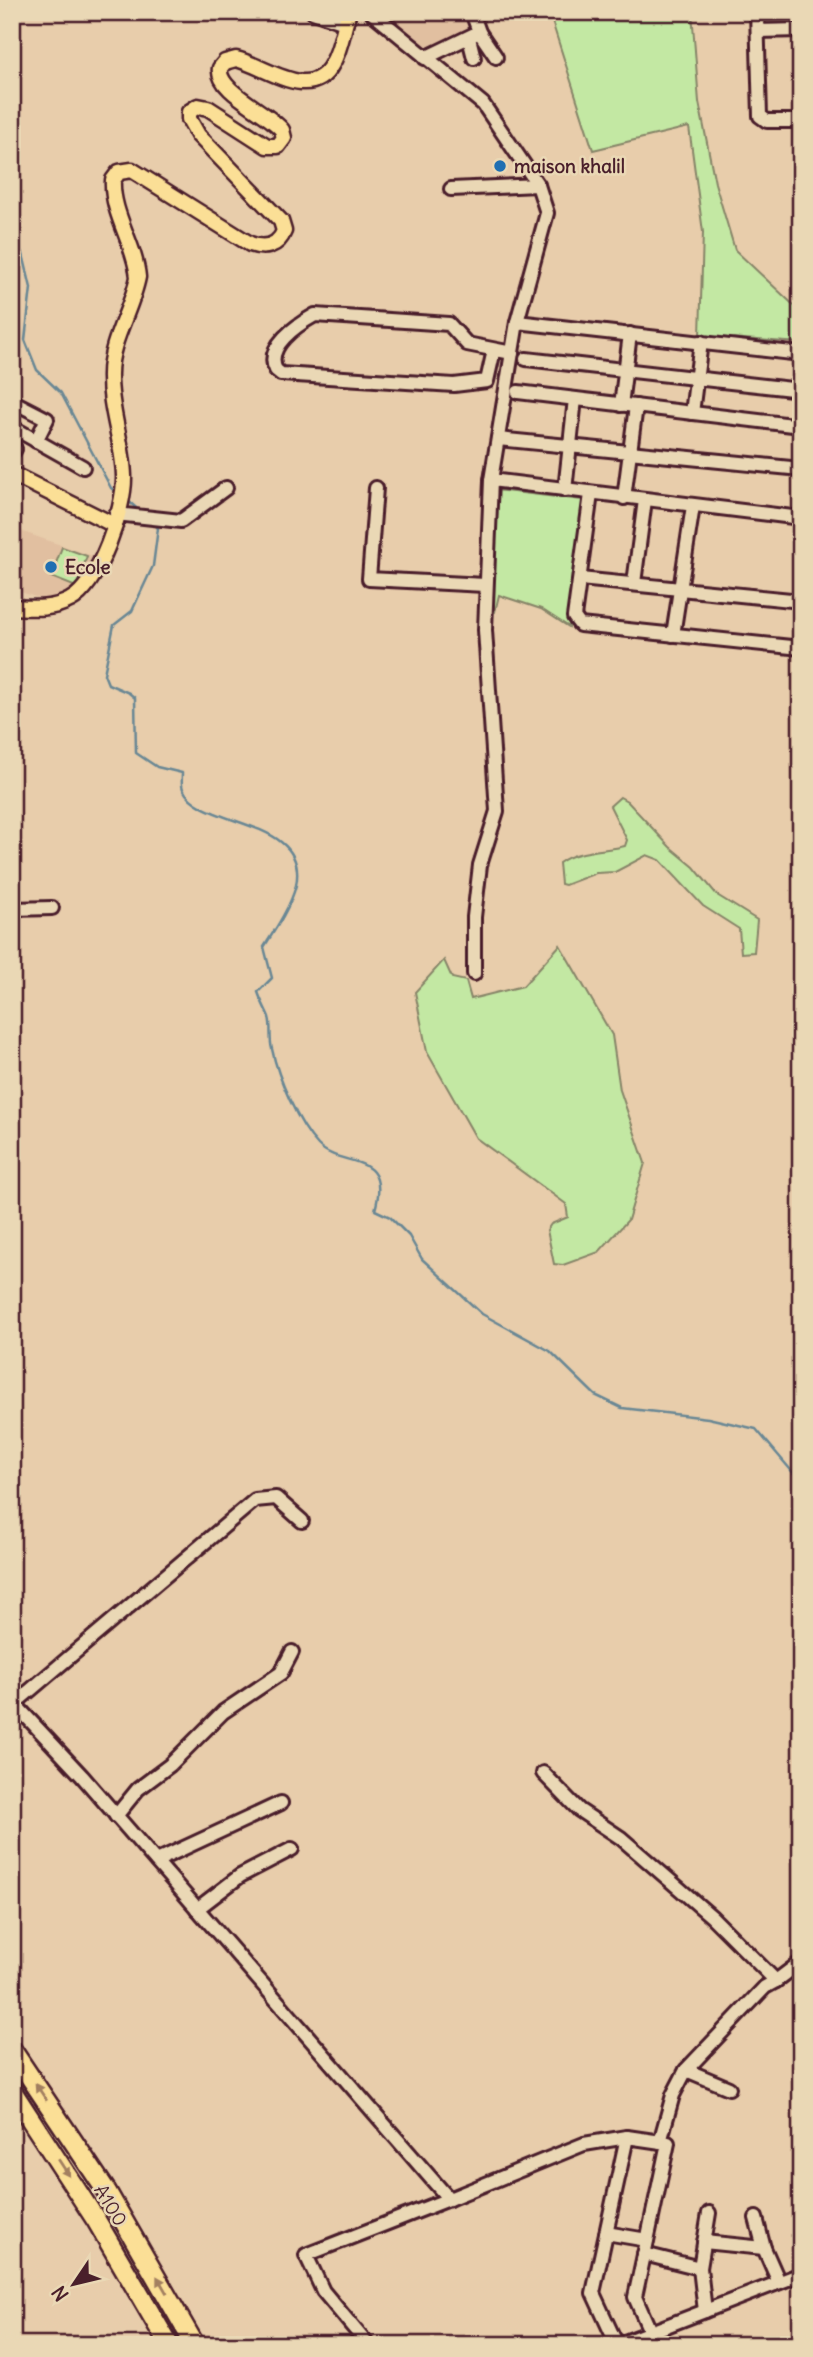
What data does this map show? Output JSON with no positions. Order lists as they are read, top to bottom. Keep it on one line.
{"streets":{"highway":["A100"]},"places":["maison khalil","Ecole"],"north":"bottom left"}
